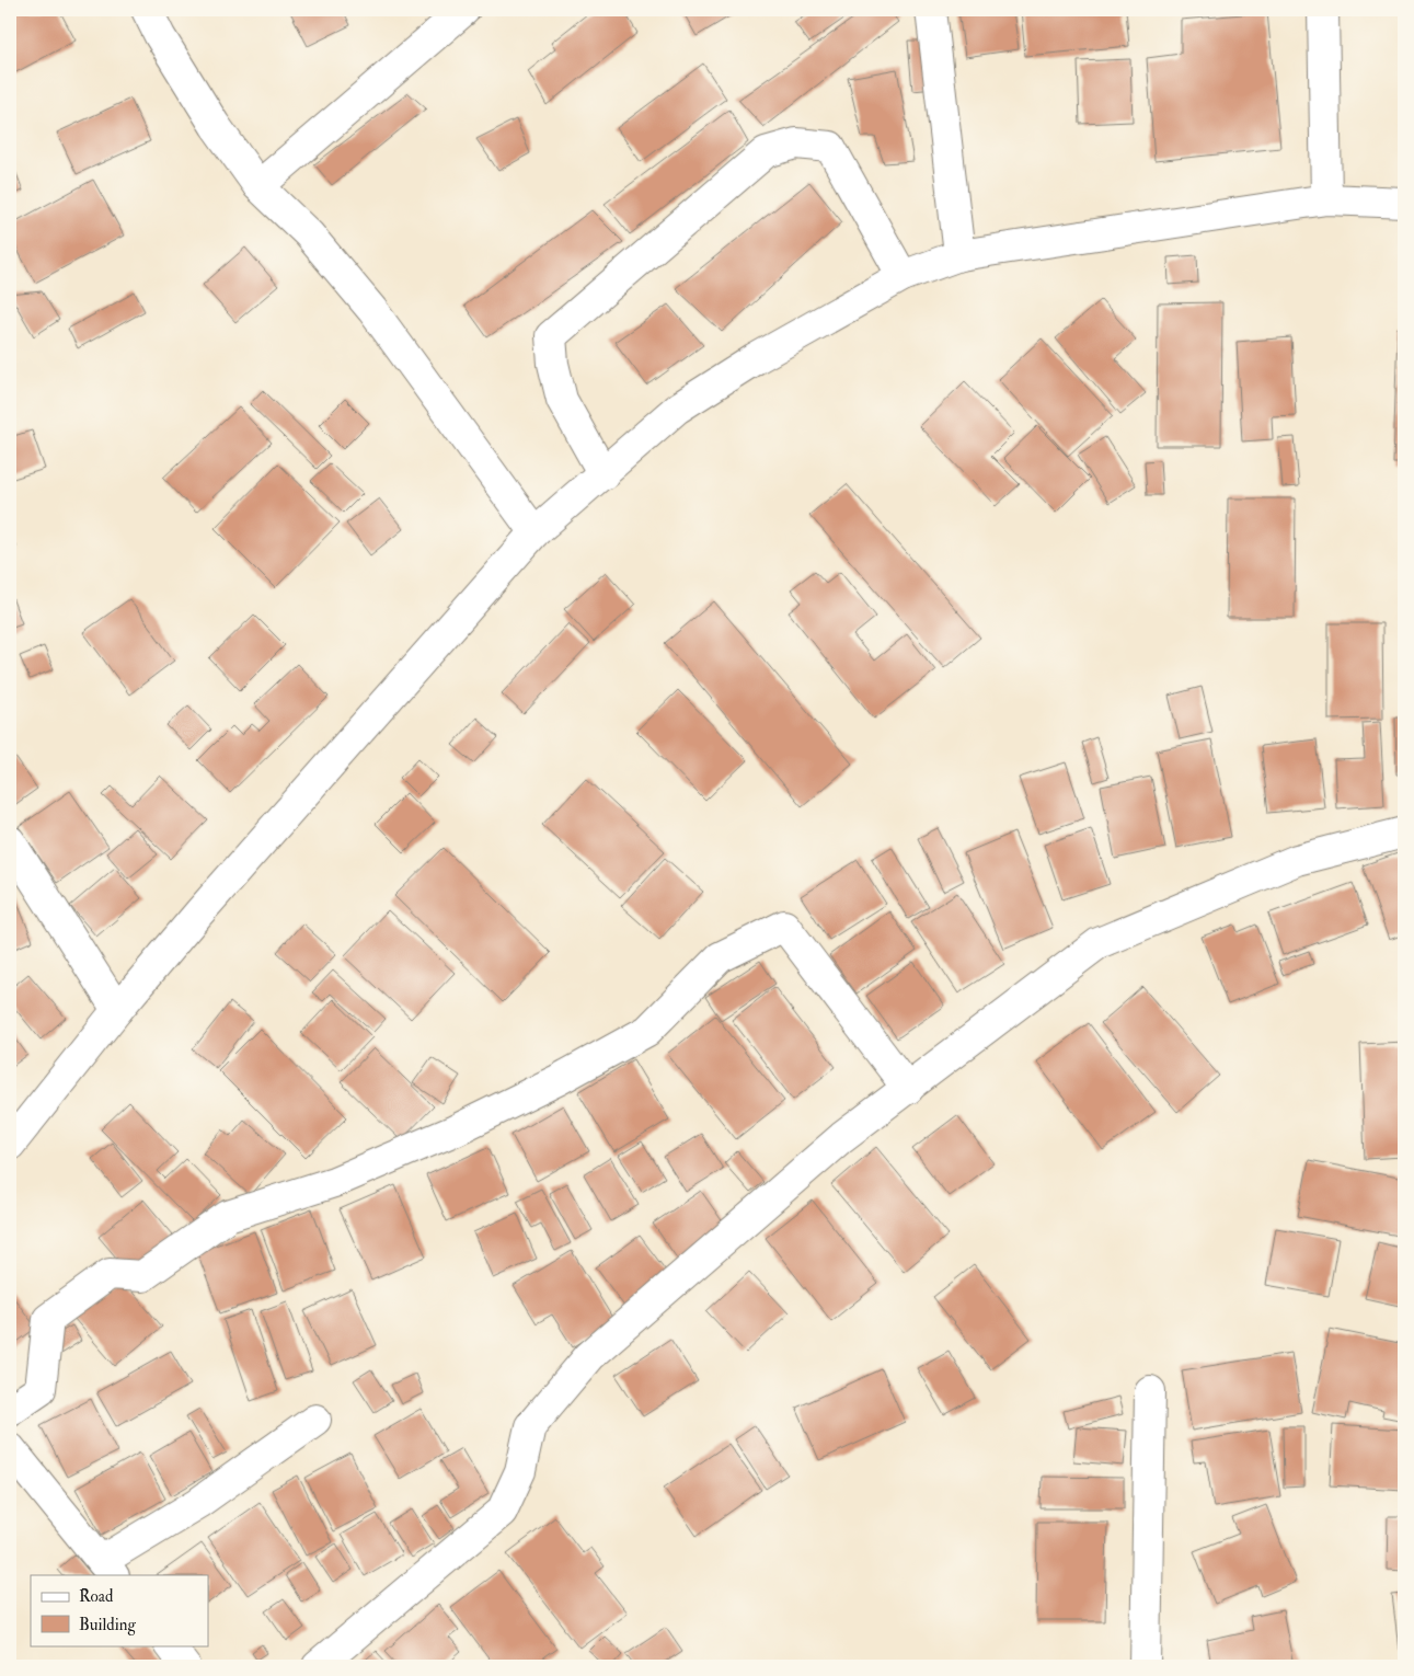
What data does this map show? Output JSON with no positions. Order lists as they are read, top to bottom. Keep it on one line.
{"legend":["Road","Building"]}
